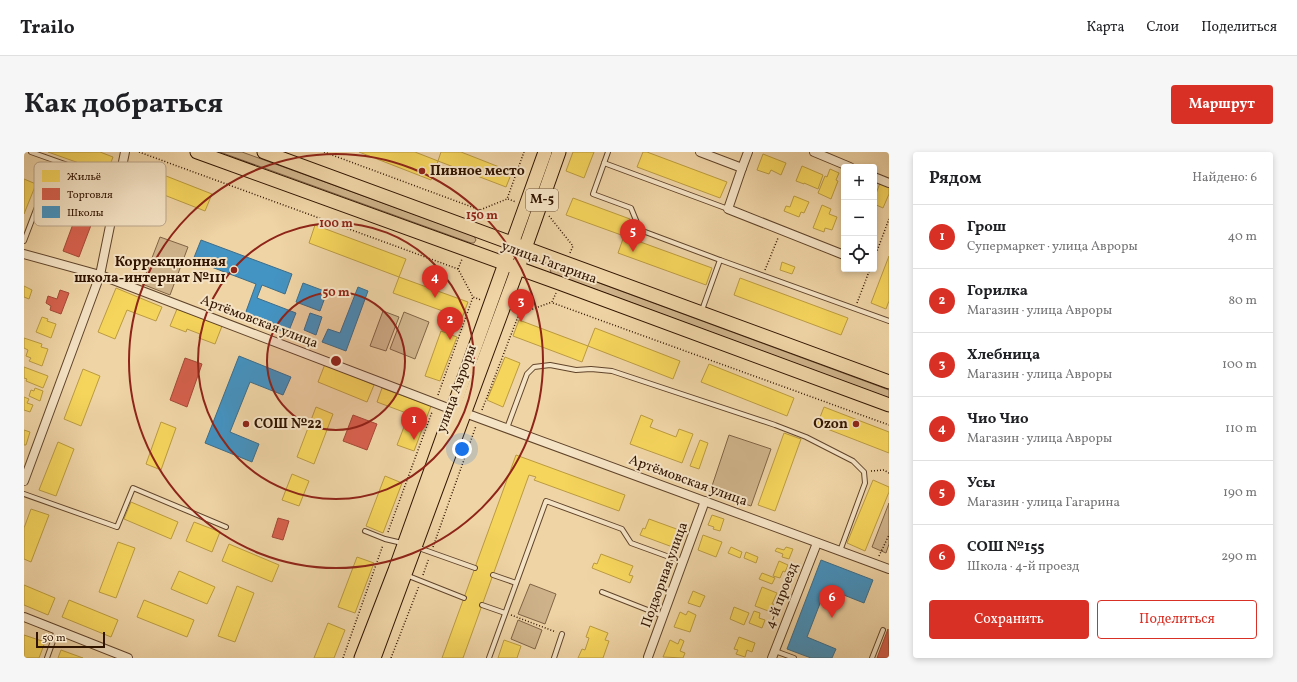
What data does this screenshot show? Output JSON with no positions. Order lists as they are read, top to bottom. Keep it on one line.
{"streets":{"main road":["М-5","улица Гагарина","улица Авроры"],"street":["Артёмовская улица","Подзорная улица","4-й проезд"]},"crossings":[["улица Гагарина","улица Авроры"],["Артёмовская улица","улица Авроры"],["Артёмовская улица","Подзорная улица"],["Артёмовская улица","4-й проезд"]],"places":["Пивное место","Коррекционная школа-интернат №111","СОШ №22","Ozon"],"legend":["Жильё","Торговля","Школы"],"scale_bar":"50 m","page":{"header":"Trailo","nav":["Карта","Слои","Поделиться"],"title":"Как добраться","buttons":["Маршрут",["Сохранить","Поделиться"]],"heading":["Рядом","Найдено: 6"],"map_buttons":["+","−"],"list":[{"mark":"1","name":"Грош","note":"Супермаркет · улица Авроры","value":"40 m"},{"mark":"2","name":"Горилка","note":"Магазин · улица Авроры","value":"80 m"},{"mark":"3","name":"Хлебница","note":"Магазин · улица Авроры","value":"100 m"},{"mark":"4","name":"Чио Чио","note":"Магазин · улица Авроры","value":"110 m"},{"mark":"5","name":"Усы","note":"Магазин · улица Гагарина","value":"190 m"},{"mark":"6","name":"СОШ №155","note":"Школа · 4-й проезд","value":"290 m"}],"pins":["5","4","3","2","1","6"],"scale":"50 m"},"rings":["150 m","100 m","50 m"]}
